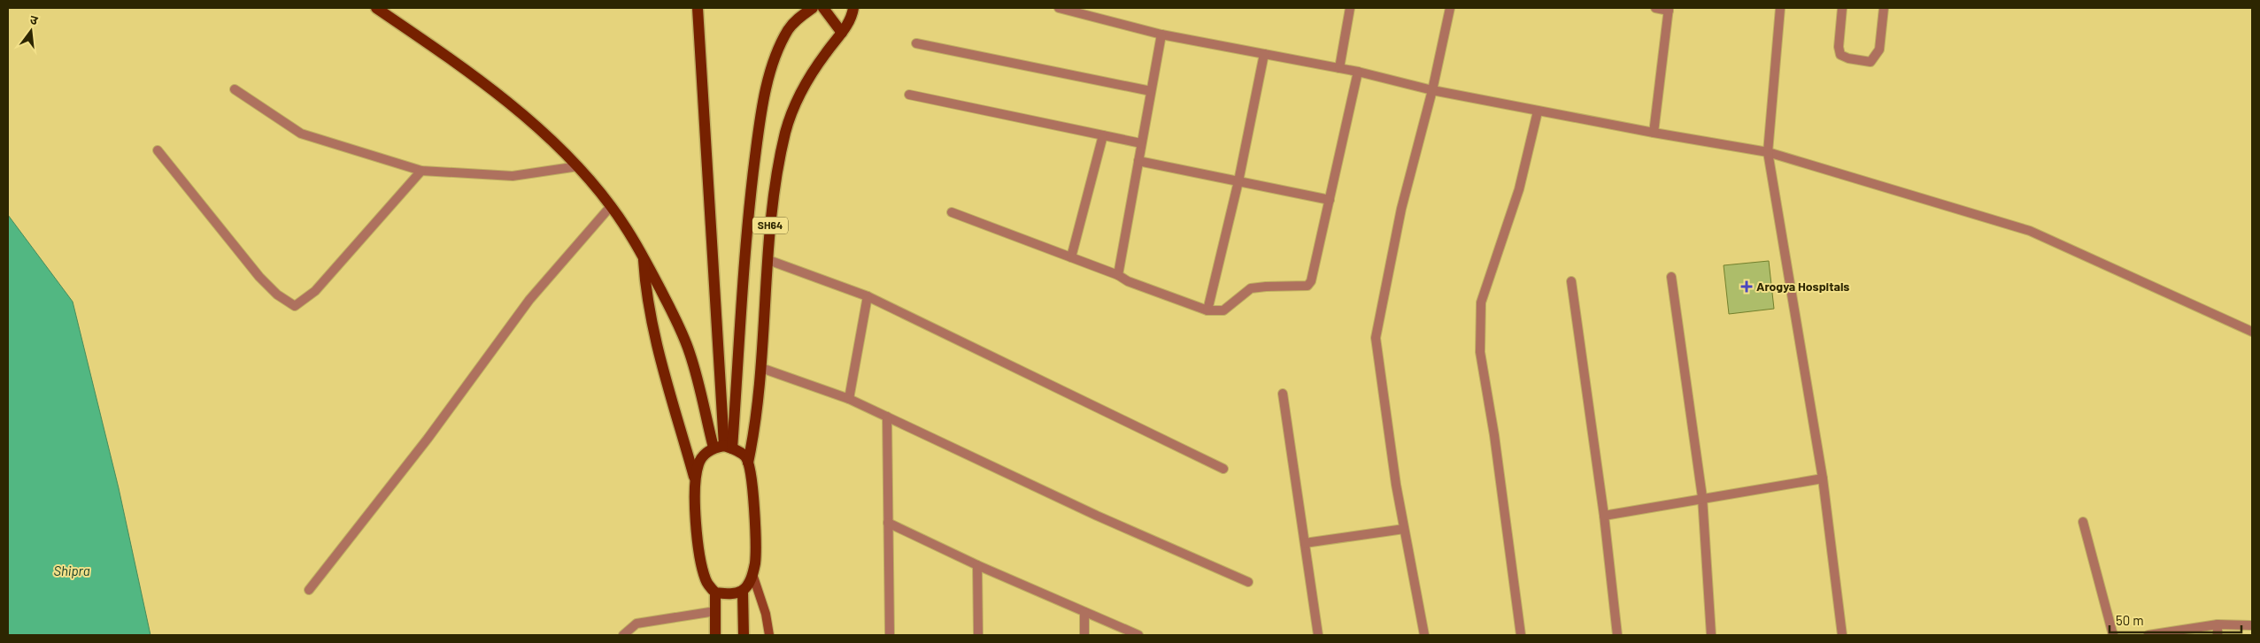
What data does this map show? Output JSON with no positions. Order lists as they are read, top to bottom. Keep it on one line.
{"streets":{"main road":["SH64"]},"water":["Shipra"],"places":{"health":["Arogya Hospitals"]},"scale_bar":"50 m","north":"top"}
